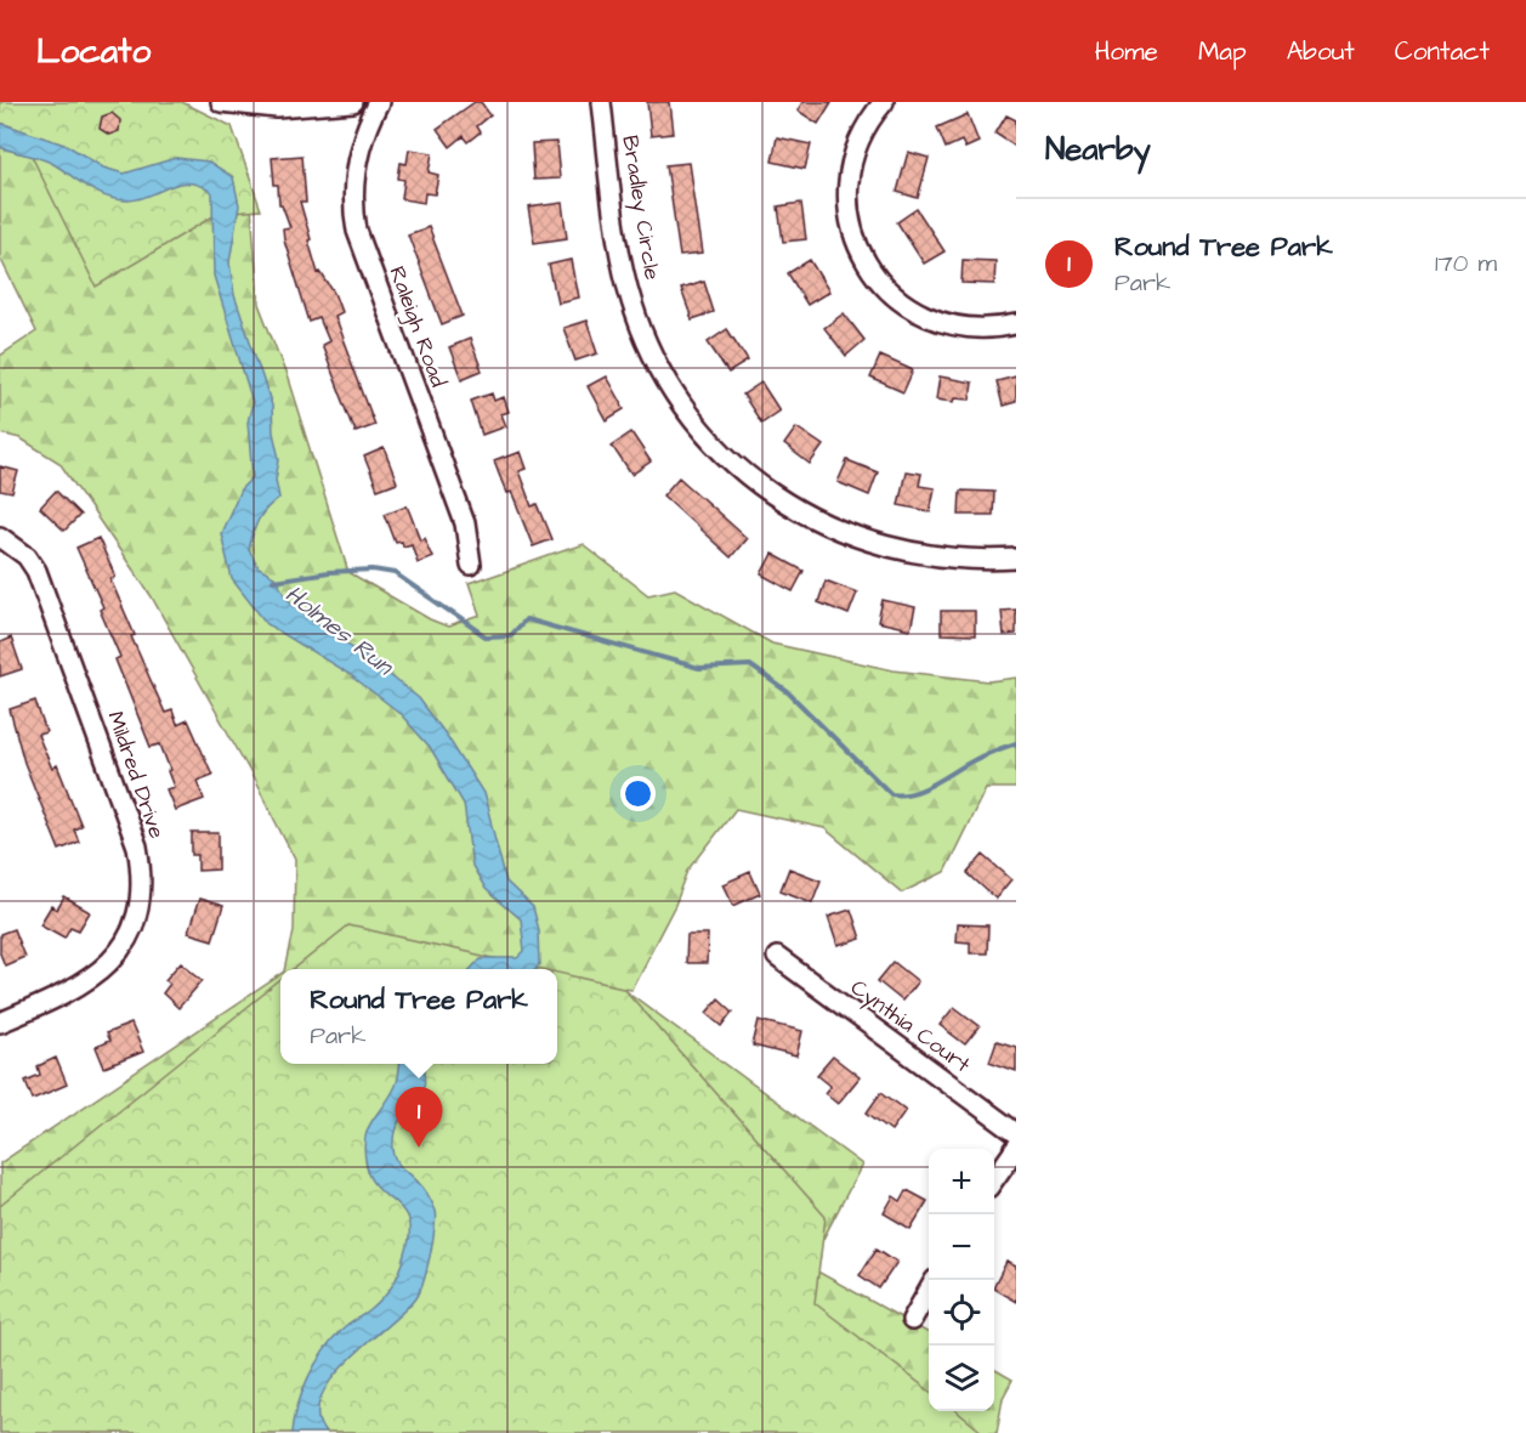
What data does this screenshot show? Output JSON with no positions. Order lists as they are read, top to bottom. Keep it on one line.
{"streets":{"street":["Bradley Circle","Raleigh Road","Mildred Drive","Cynthia Court"]},"water":["Holmes Run"],"page":{"header":"Locato","nav":["Home","Map","About","Contact"],"heading":"Nearby","list":[{"mark":"1","name":"Round Tree Park","note":"Park","value":"170 m"}],"popup":["Round Tree Park","Park"],"pins":"1","map_buttons":["+","−"]}}
